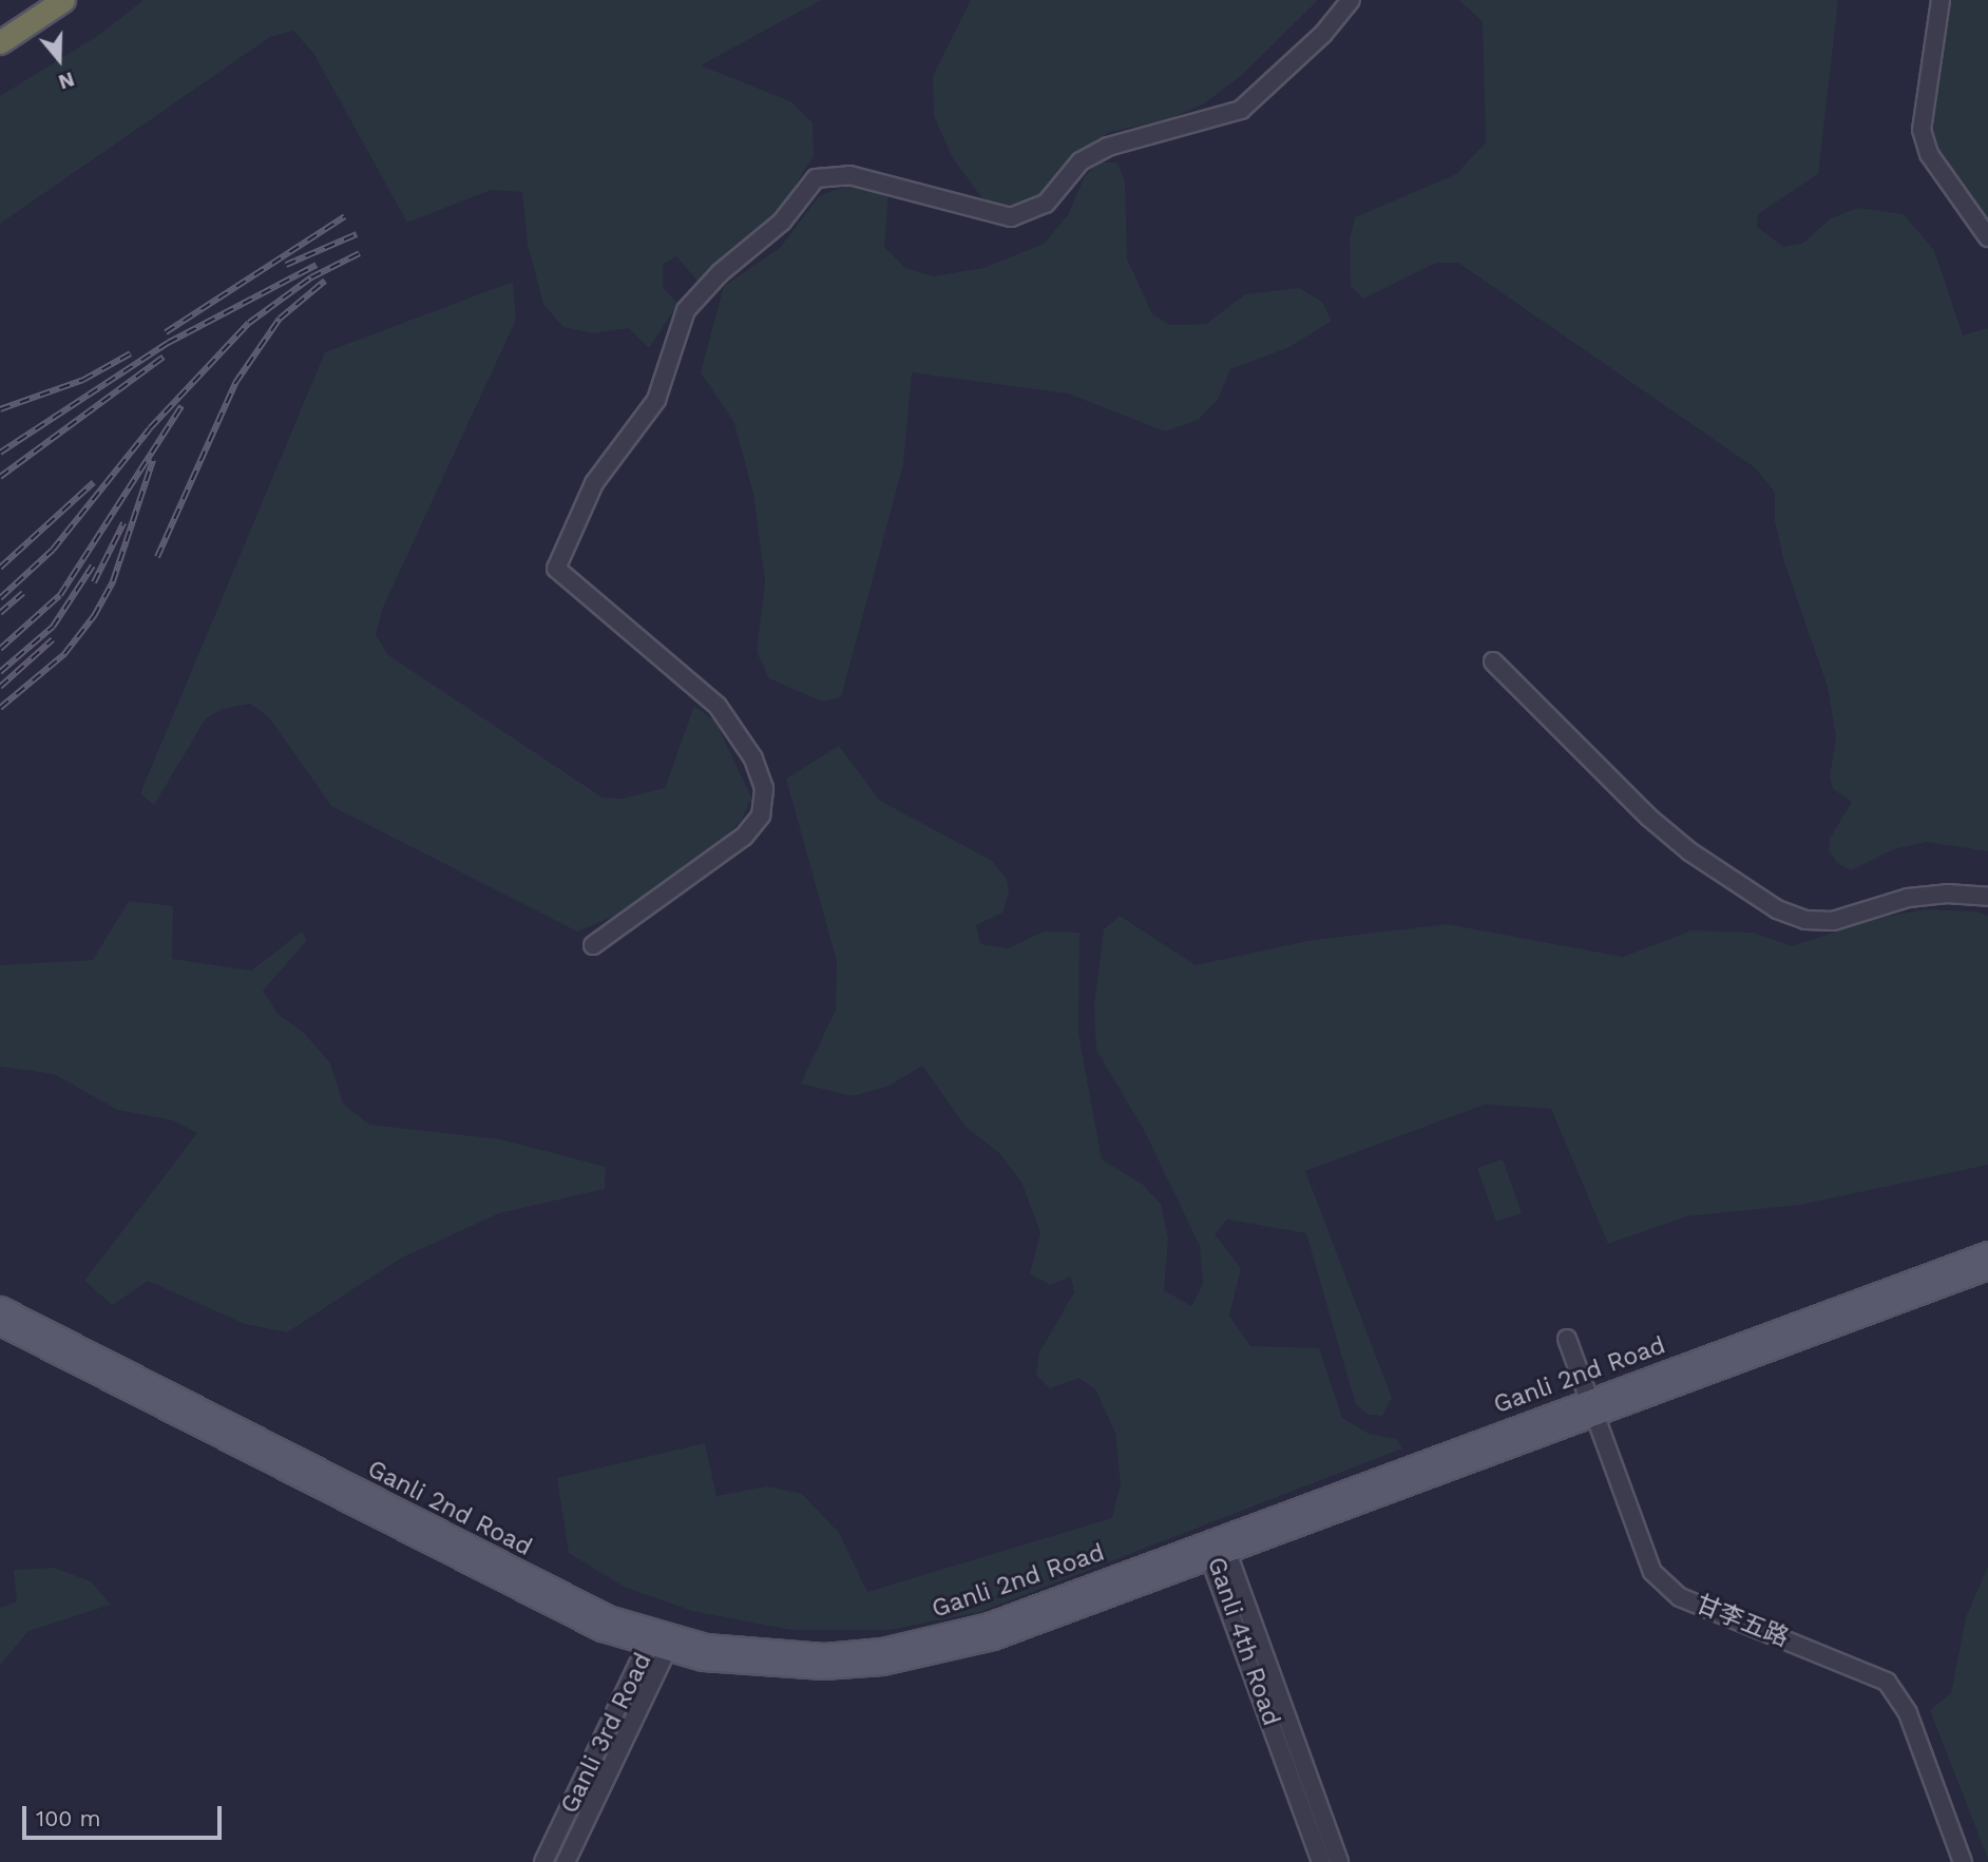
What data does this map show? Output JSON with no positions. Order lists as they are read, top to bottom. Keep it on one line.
{"streets":{"main road":["Ganli 2nd Road"],"street":["甘李五路","Ganli 4th Road","Ganli 3rd Road"]},"crossings":[["Ganli 2nd Road","甘李五路"],["Ganli 2nd Road","Ganli 4th Road"],["Ganli 2nd Road","Ganli 3rd Road"]],"scale_bar":"100 m","north":"bottom"}
